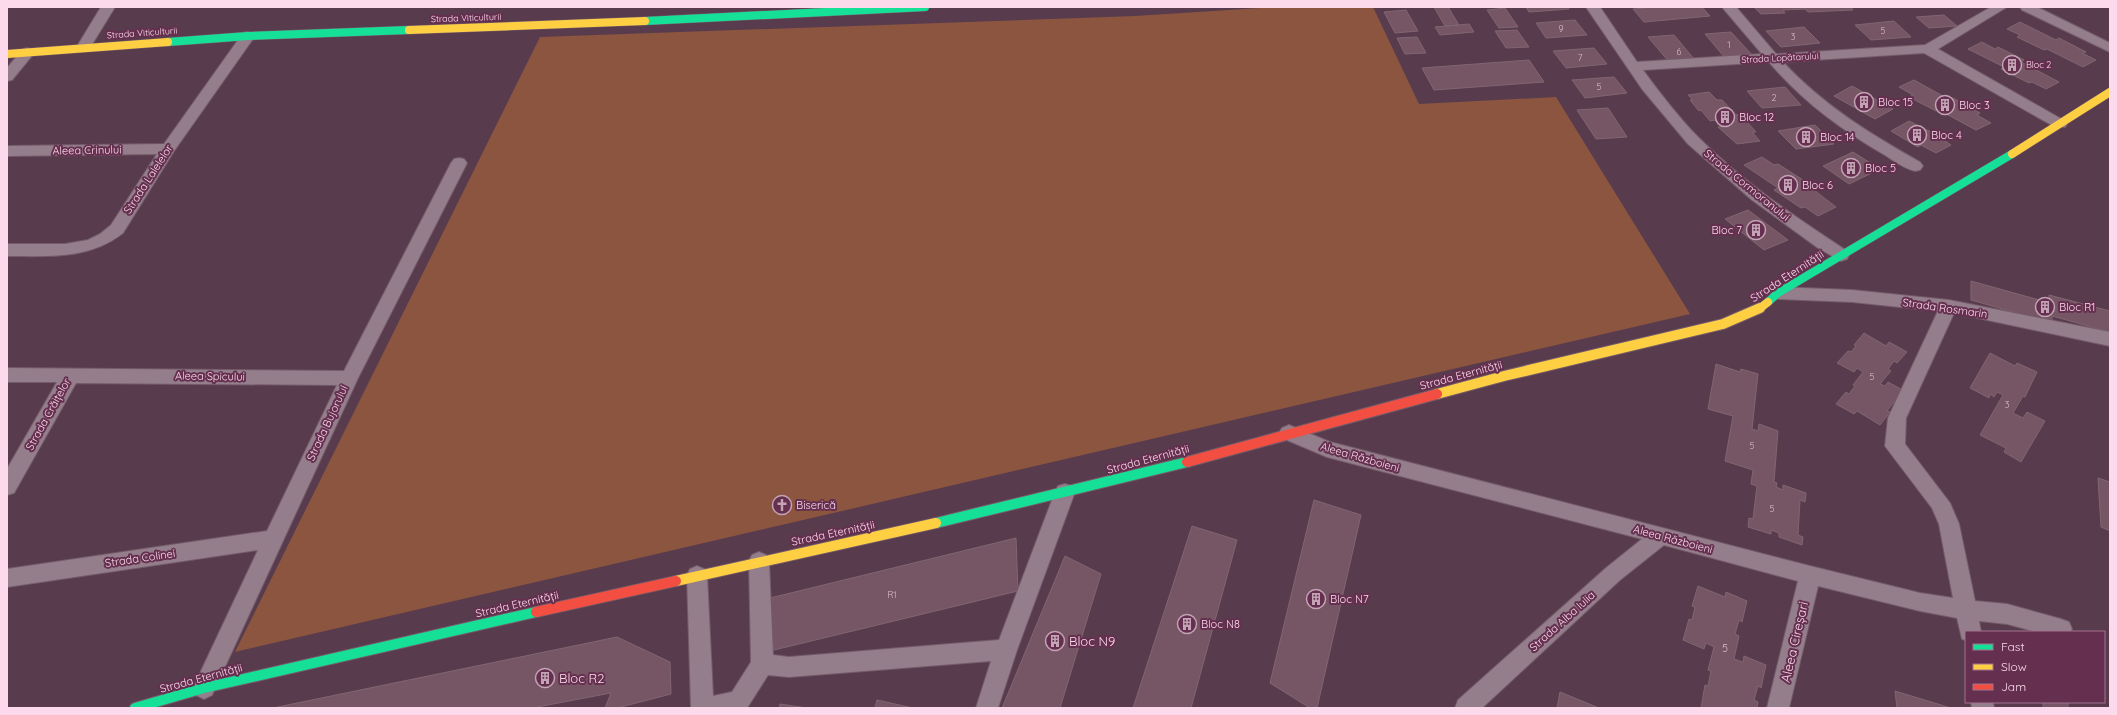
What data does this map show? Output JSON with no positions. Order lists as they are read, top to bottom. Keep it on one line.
{"streets":{"street":["Strada Viticulturii","Strada Lopătarului","Aleea Crinului","Strada Lalelelor","Strada Cormoranului","Strada Eternității","Strada Rosmarin","Aleea Spicului","Strada Crăițelor","Strada Bujorului","Aleea Războieni","Strada Colinei","Strada Alba Iulia","Aleea Cireșari"]},"crossings":[["Strada Viticulturii","Strada Lalelelor"],["Strada Lopătarului","Strada Cormoranului"],["Aleea Crinului","Strada Lalelelor"],["Strada Cormoranului","Strada Eternității"],["Strada Eternității","Strada Rosmarin"],["Strada Eternității","Strada Bujorului"],["Strada Eternității","Aleea Războieni"],["Aleea Spicului","Strada Crăițelor"],["Aleea Spicului","Strada Bujorului"],["Strada Bujorului","Strada Colinei"],["Aleea Războieni","Strada Alba Iulia"],["Aleea Războieni","Aleea Cireșari"]],"places":{"building":["Bloc 2","Bloc 15","Bloc 3","Bloc 12","Bloc 4","Bloc 14","Bloc 5","Bloc 6","Bloc 7","Bloc R1","Bloc N7","Bloc N8","Bloc N9","Bloc R2"],"church":["Biserică"]},"house_numbers":["9","5","3","1","6","7","5","2","5","3","5","5","R1","5"],"legend":["Fast","Slow","Jam"]}
